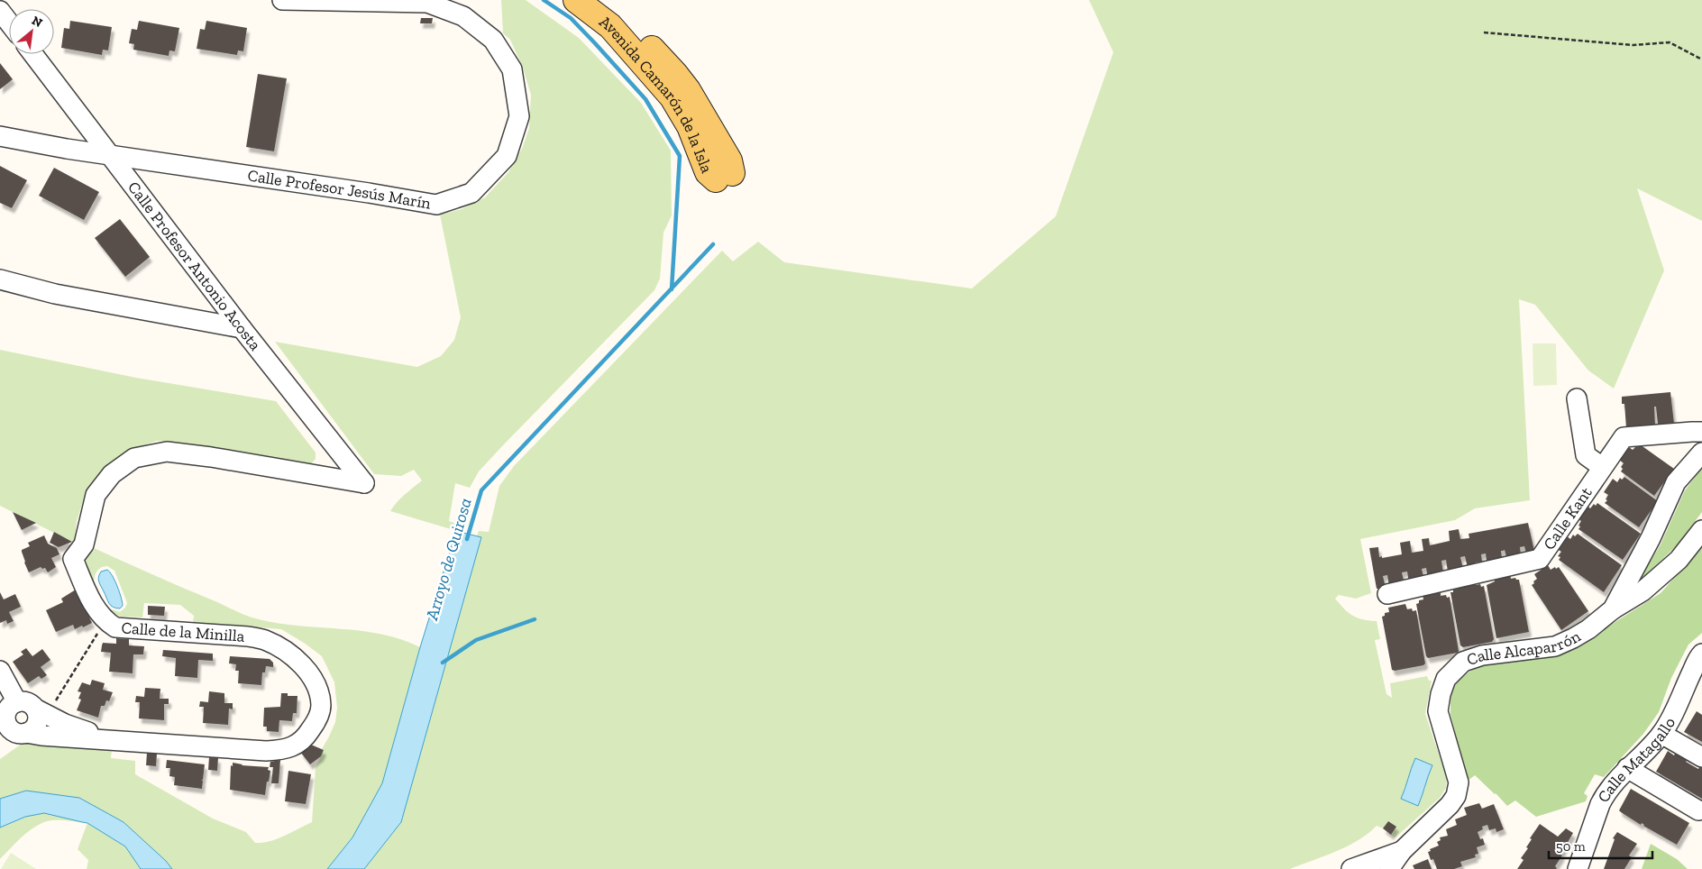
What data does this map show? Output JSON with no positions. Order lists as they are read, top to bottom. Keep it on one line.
{"streets":{"main road":["Avenida Camarón de la Isla"],"street":["Calle Profesor Jesús Marín","Calle Profesor Antonio Acosta","Calle Kant","Calle de la Minilla","Calle Alcaparrón","Calle Matagallo"]},"crossings":[["Calle Profesor Jesús Marín","Calle Profesor Antonio Acosta"],["Calle Profesor Antonio Acosta","Calle de la Minilla"]],"water":["Arroyo de Quirosa"],"scale_bar":"50 m","north":"top right"}
